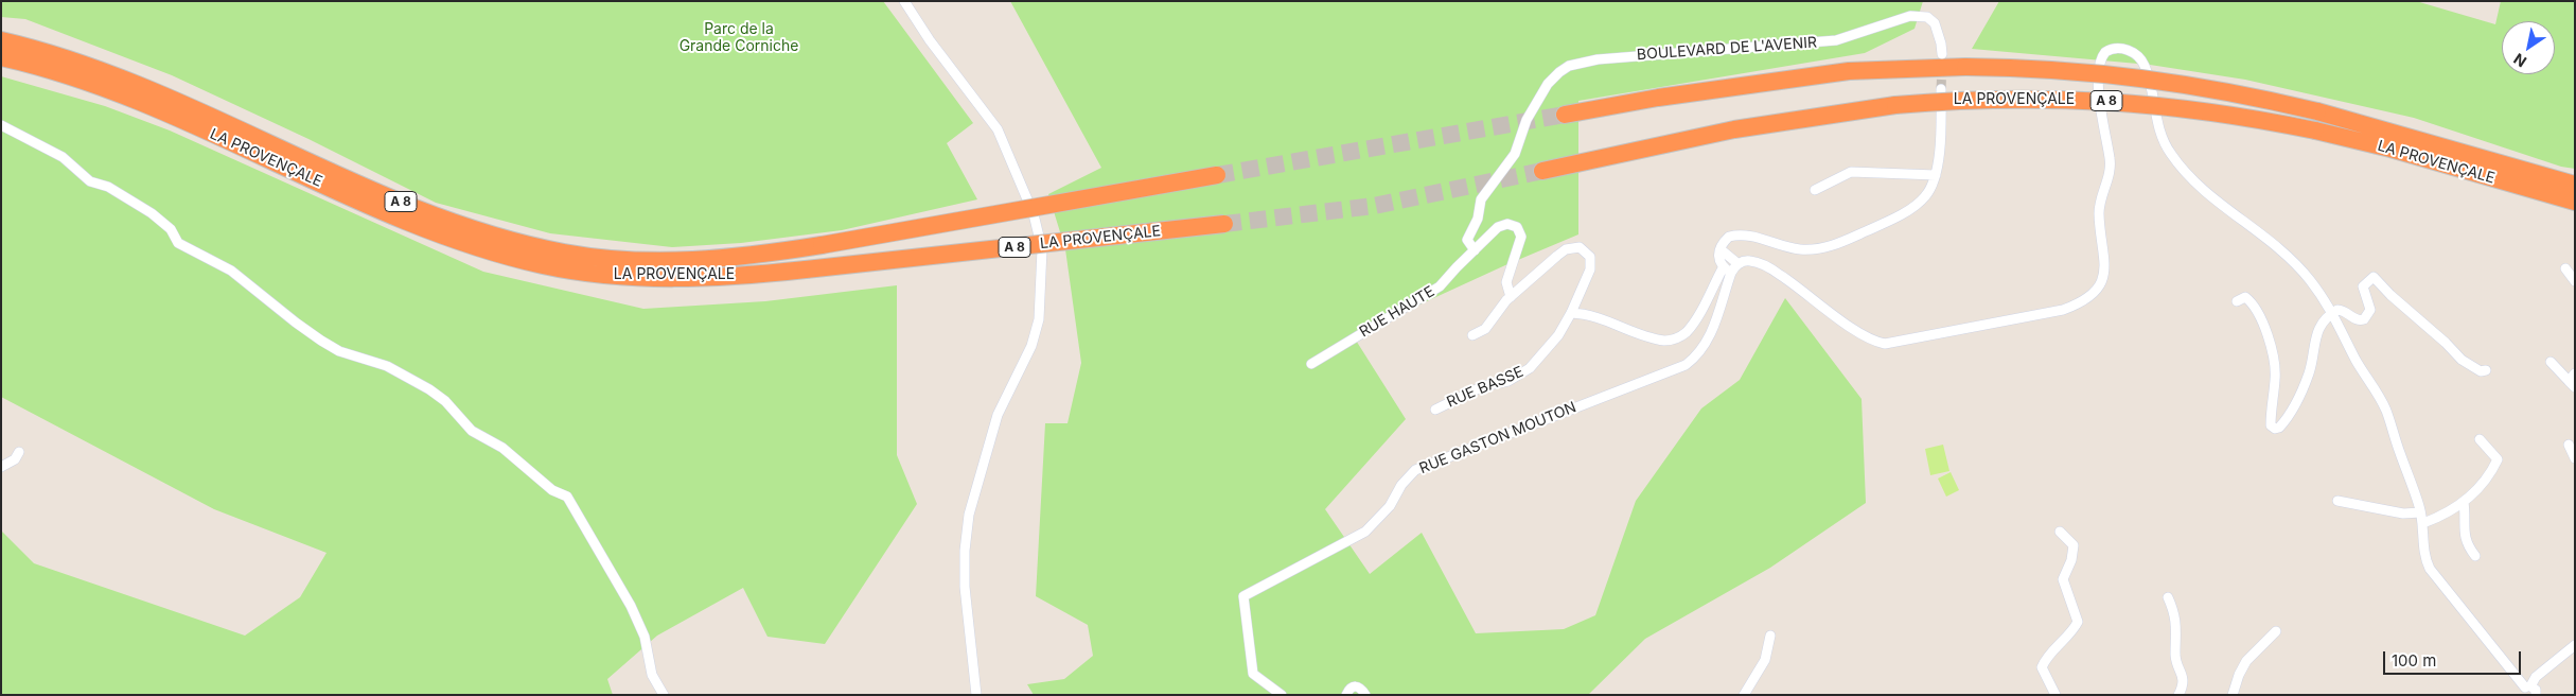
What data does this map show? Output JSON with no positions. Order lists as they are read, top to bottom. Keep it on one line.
{"streets":{"highway":["LA PROVENÇALE","A 8"],"street":["BOULEVARD DE L'AVENIR","RUE HAUTE","RUE BASSE","RUE GASTON MOUTON"]},"crossings":[["BOULEVARD DE L'AVENIR","RUE HAUTE"],["RUE HAUTE","RUE BASSE"]],"parks":["Parc de la Grande Corniche"],"scale_bar":"100 m","north":"bottom left"}
